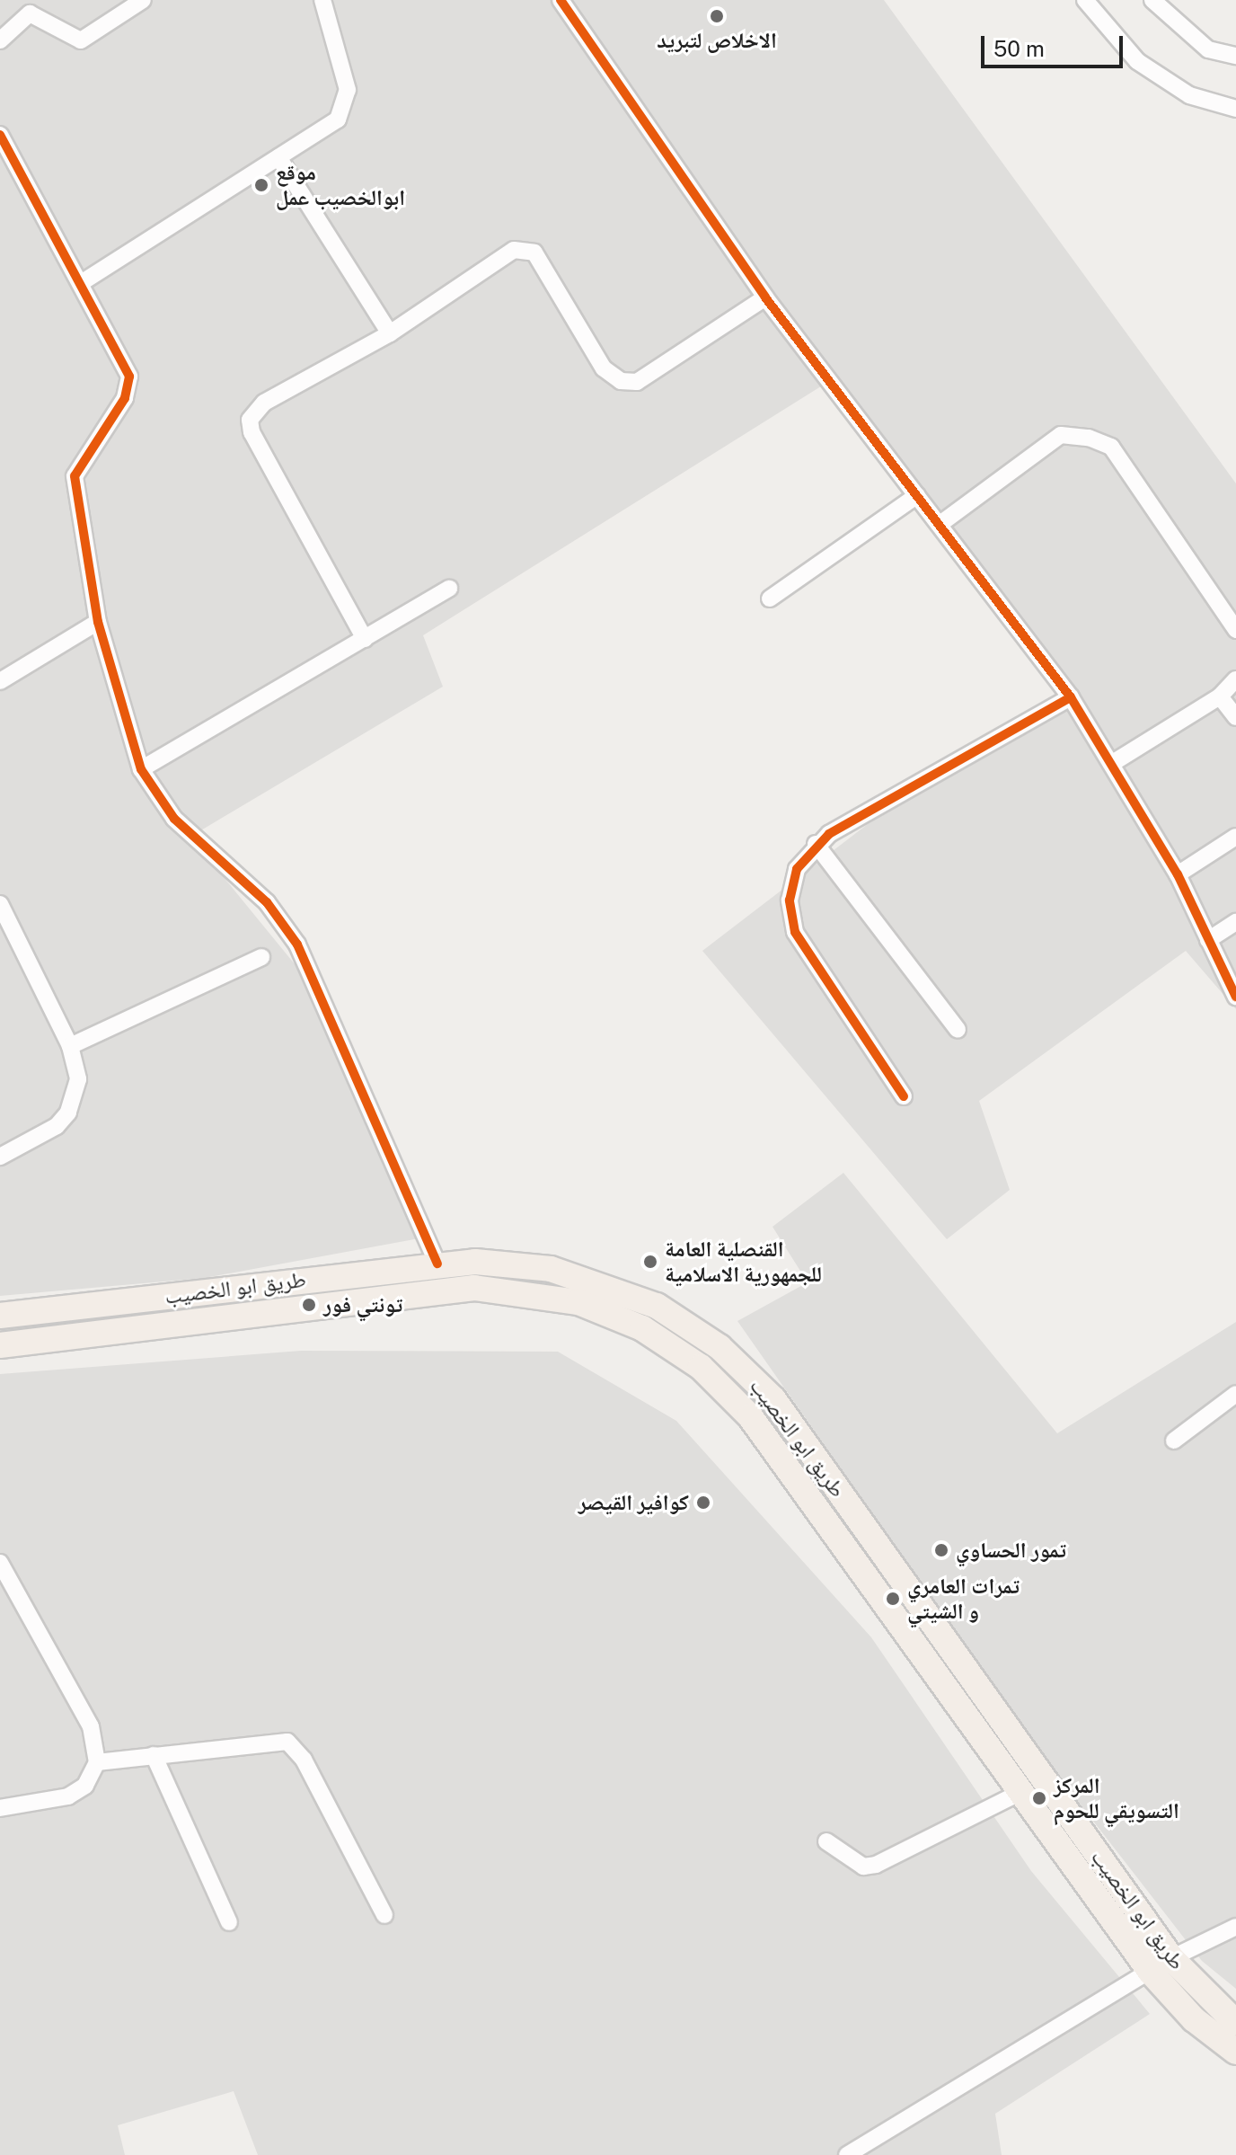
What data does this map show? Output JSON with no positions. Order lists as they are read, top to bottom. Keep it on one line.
{"streets":{"main road":["طريق ابو الخصيب"]},"places":["الاخلاص لتبريد","موقع ابوالخصيب عمل","القنصلية العامة للجمهورية الاسلامية","تونتي فور","كوافير القيصر","تمور الحساوي","تمرات العامري و الشيتي","المركز التسويقي للحوم"],"scale_bar":"50 m"}
